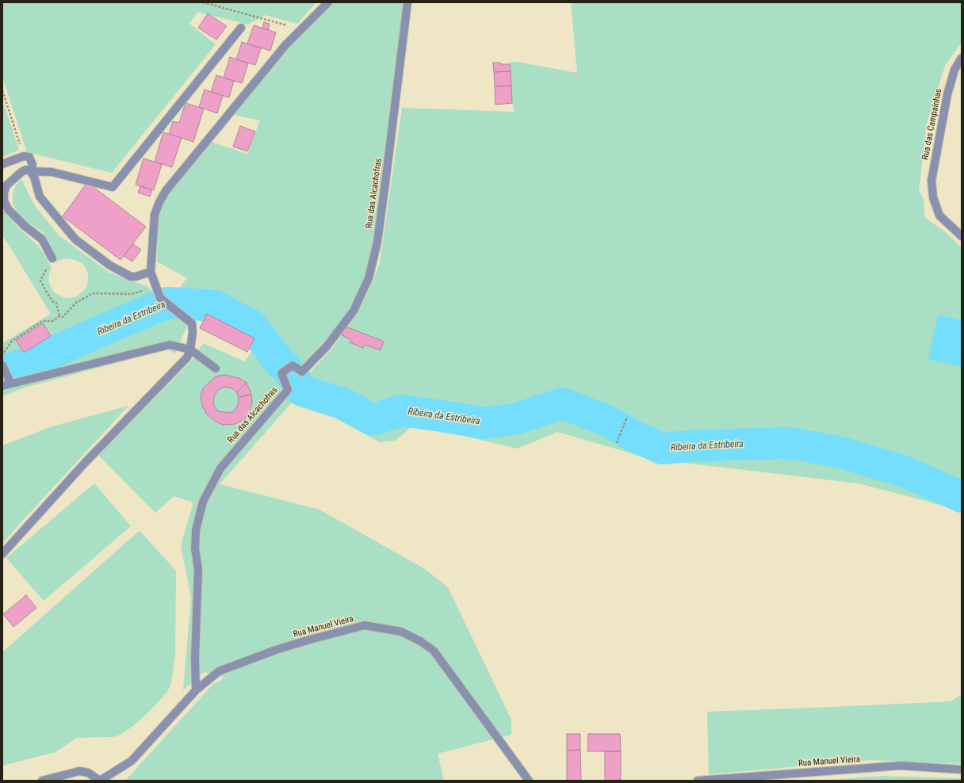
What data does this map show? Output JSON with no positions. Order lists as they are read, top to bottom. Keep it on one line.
{"streets":{"street":["Rua das Campaínhas","Rua das Alcachofras","Rua Manuel Vieira"]},"crossings":[["Rua das Alcachofras","Rua Manuel Vieira"]],"water":["Ribeira da Estribeira"]}
